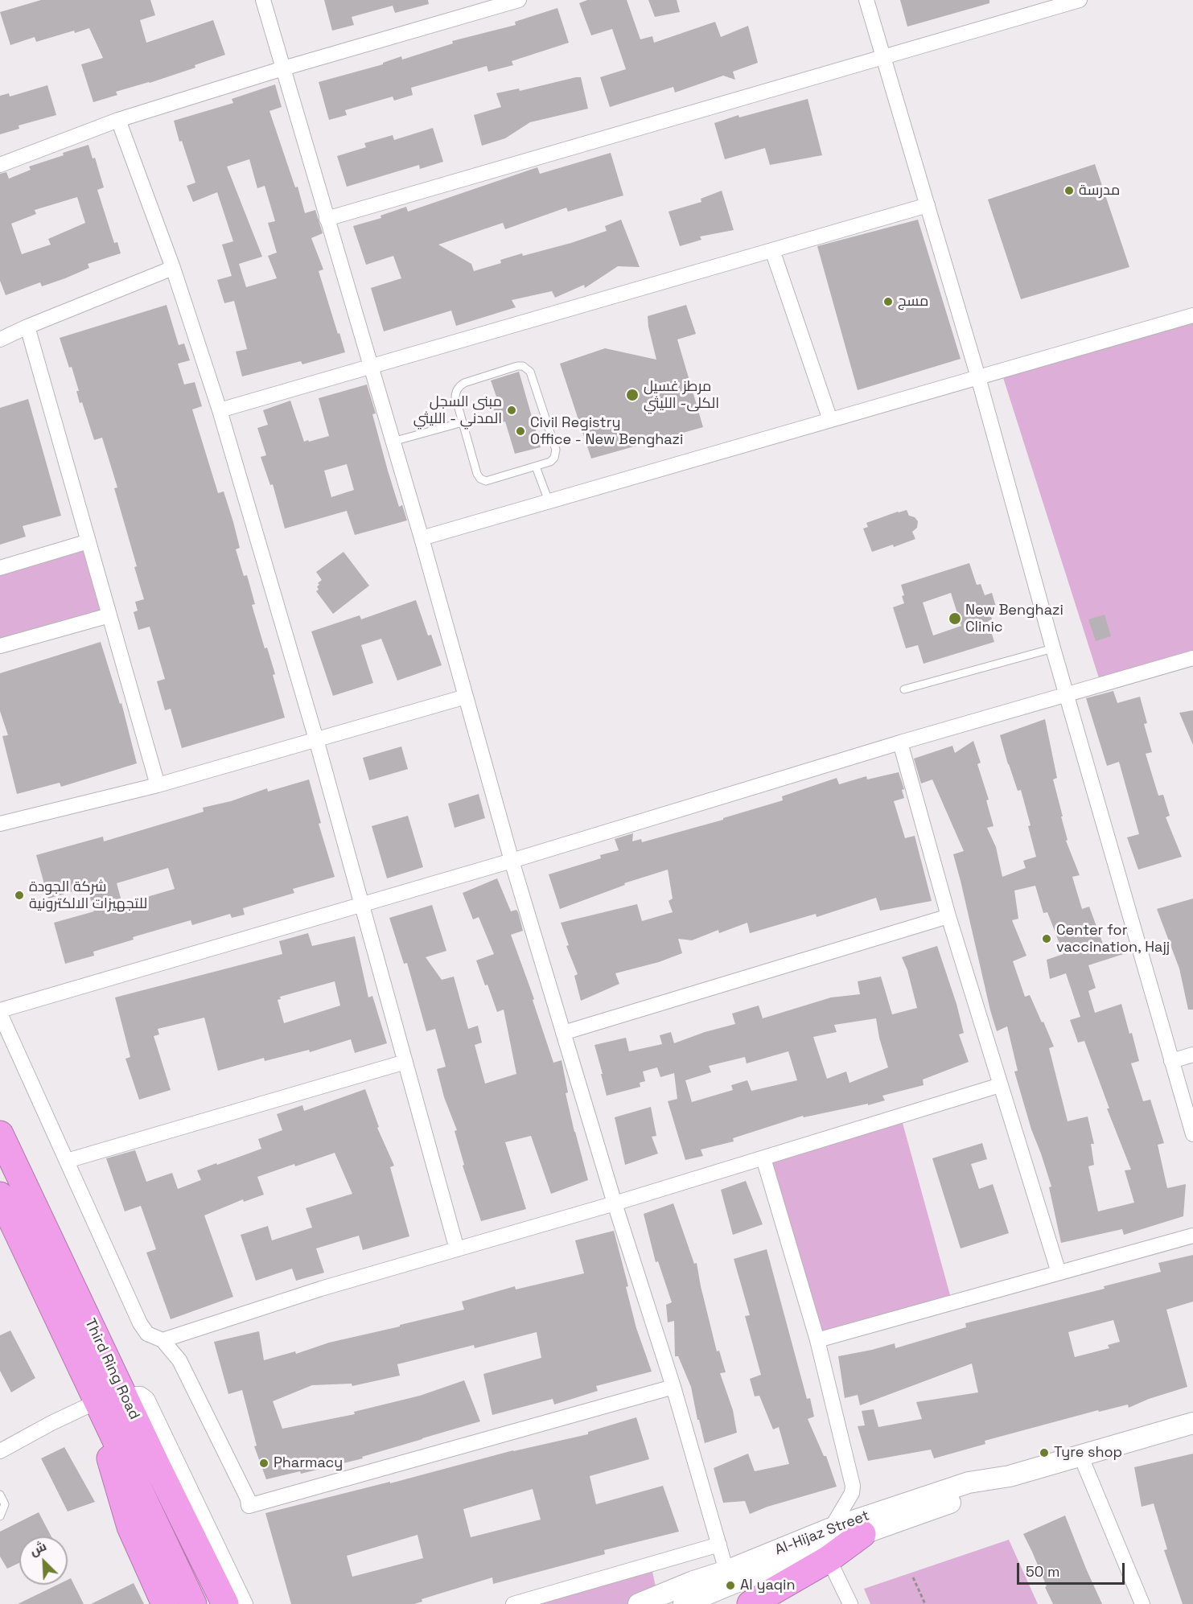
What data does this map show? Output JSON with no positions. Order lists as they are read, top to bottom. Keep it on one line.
{"streets":{"highway":["Third Ring Road"],"main road":["Al-Hijaz Street"]},"places":["مدرسة","مسج","مرطز غسيل الكلى- الليثي","مبنى السجل المدني - الليثي","Civil Registry Office - New Benghazi","New Benghazi Clinic","شركة الجودة للتجهيزات الالكترونية","Center for vaccination, Hajj","Tyre shop","Pharmacy","Al yaqin"],"scale_bar":"50 m","north":"top left"}
